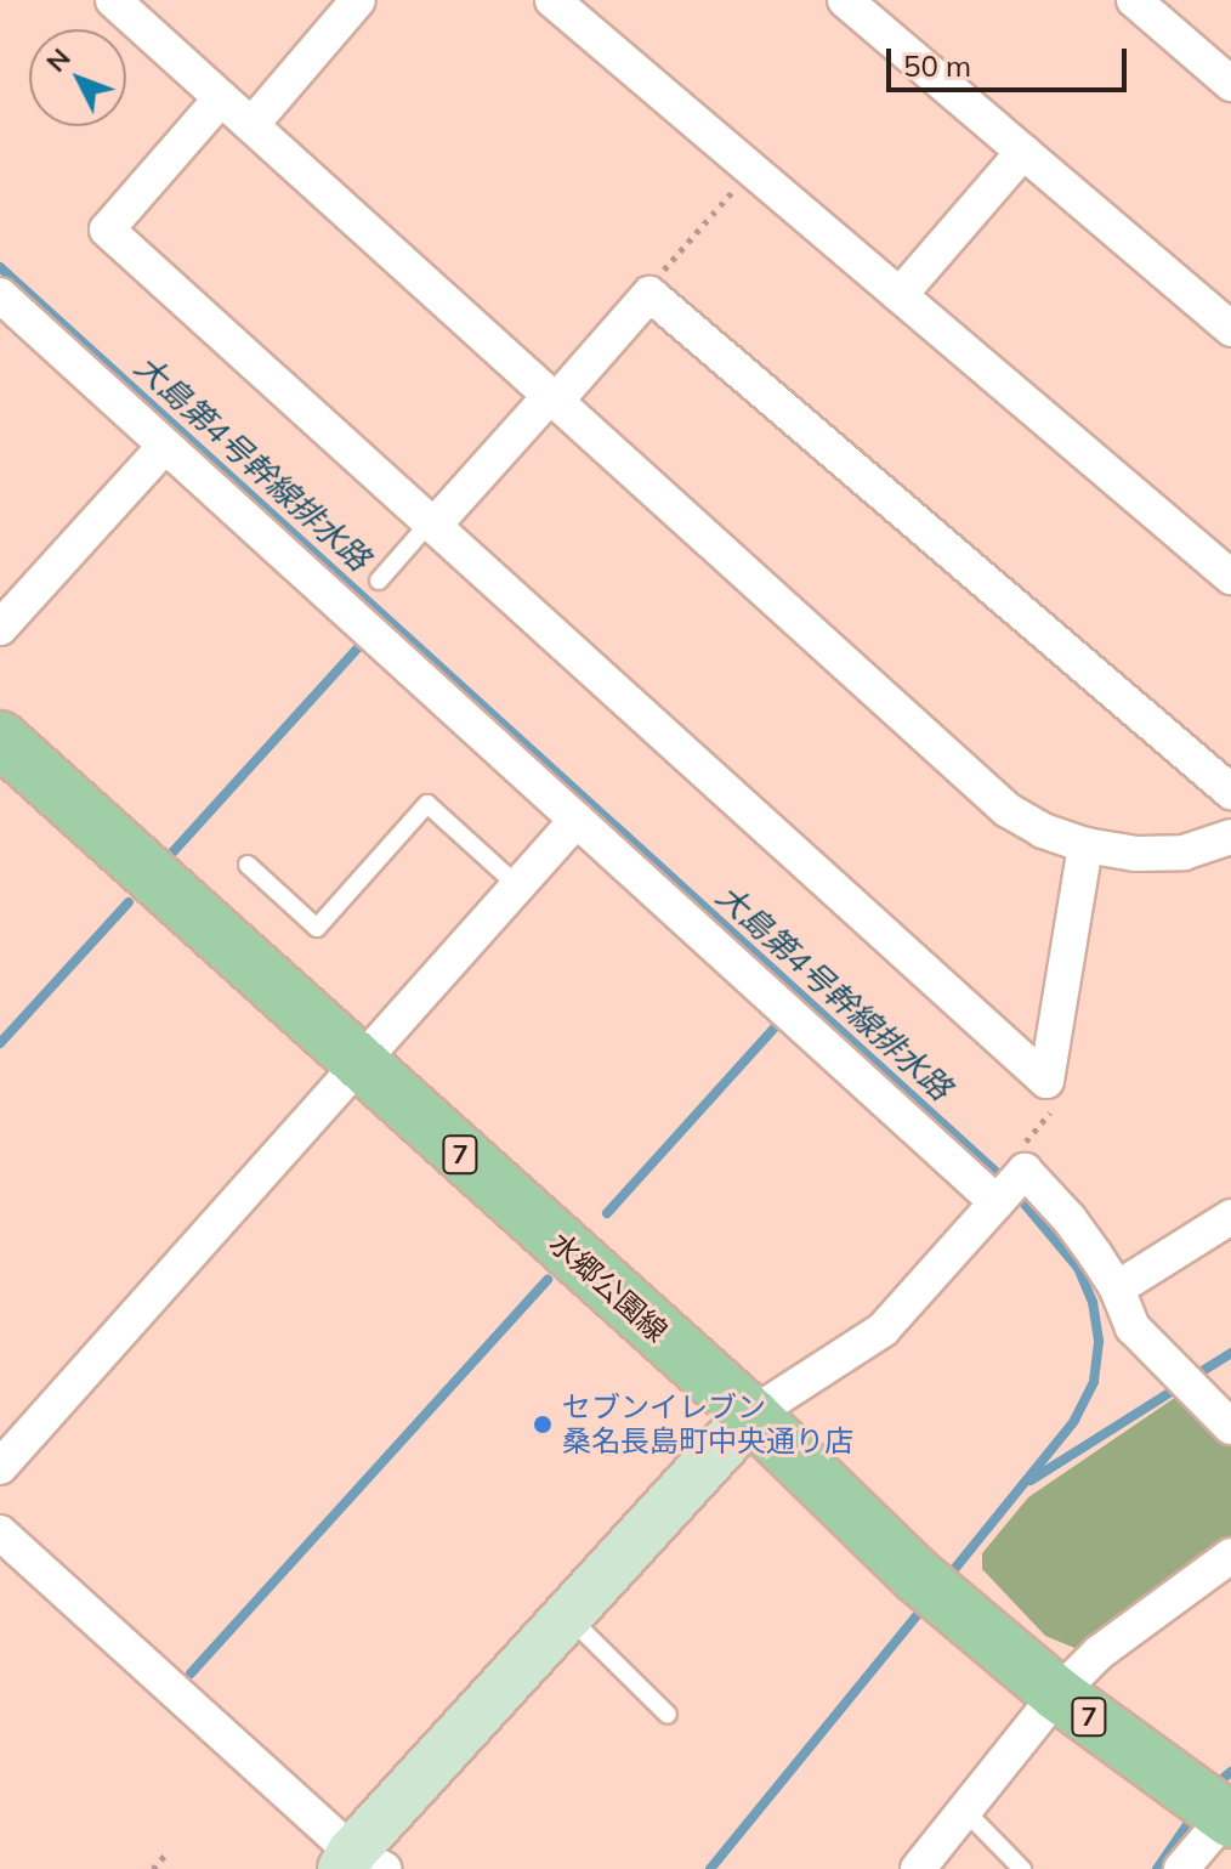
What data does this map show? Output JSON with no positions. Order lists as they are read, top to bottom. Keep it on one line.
{"streets":{"main road":["7","水郷公園線"]},"water":["大島第4号幹線排水路"],"places":["セブンイレブン 桑名長島町中央通り店"],"scale_bar":"50 m","north":"top left"}
